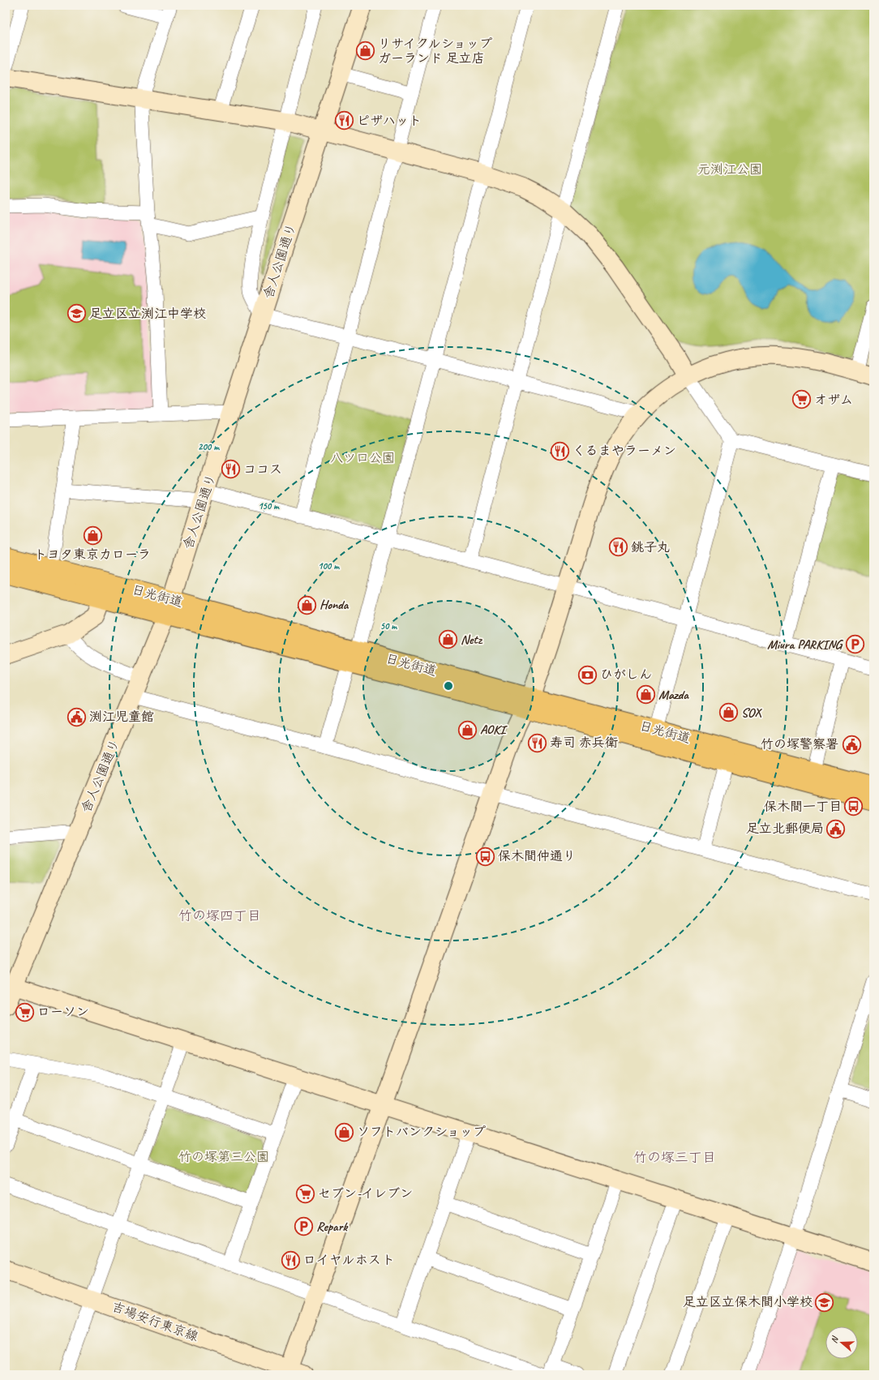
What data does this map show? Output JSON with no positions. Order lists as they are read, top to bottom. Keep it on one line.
{"streets":{"highway":["日光街道"],"street":["舎人公園通り","吉場安行東京線"]},"crossings":[["舎人公園通り","日光街道"]],"districts":["竹の塚四丁目","竹の塚三丁目"],"parks":["元渕江公園","八ツ口公園","竹の塚第三公園"],"places":{"shop":["リサイクルショップ ガーランド 足立店","トヨタ東京カローラ","Honda","Netz","Mazda","SOX","AOKI","ソフトバンクショップ"],"restaurant":["ピザハット","くるまやラーメン","ココス","銚子丸","寿司 赤兵衛","ロイヤルホスト"],"school or university":["足立区立渕江中学校","足立区立保木間小学校"],"supermarket":["オザム","ローソン","セブン-イレブン"],"parking":["Miura PARKING","Repark"],"bank":["ひがしん"],"public building":["渕江児童館","竹の塚警察署","足立北郵便局"],"bus stop":["保木間一丁目","保木間仲通り"]},"north":"left","rings":["200 m","150 m","100 m","50 m"]}
